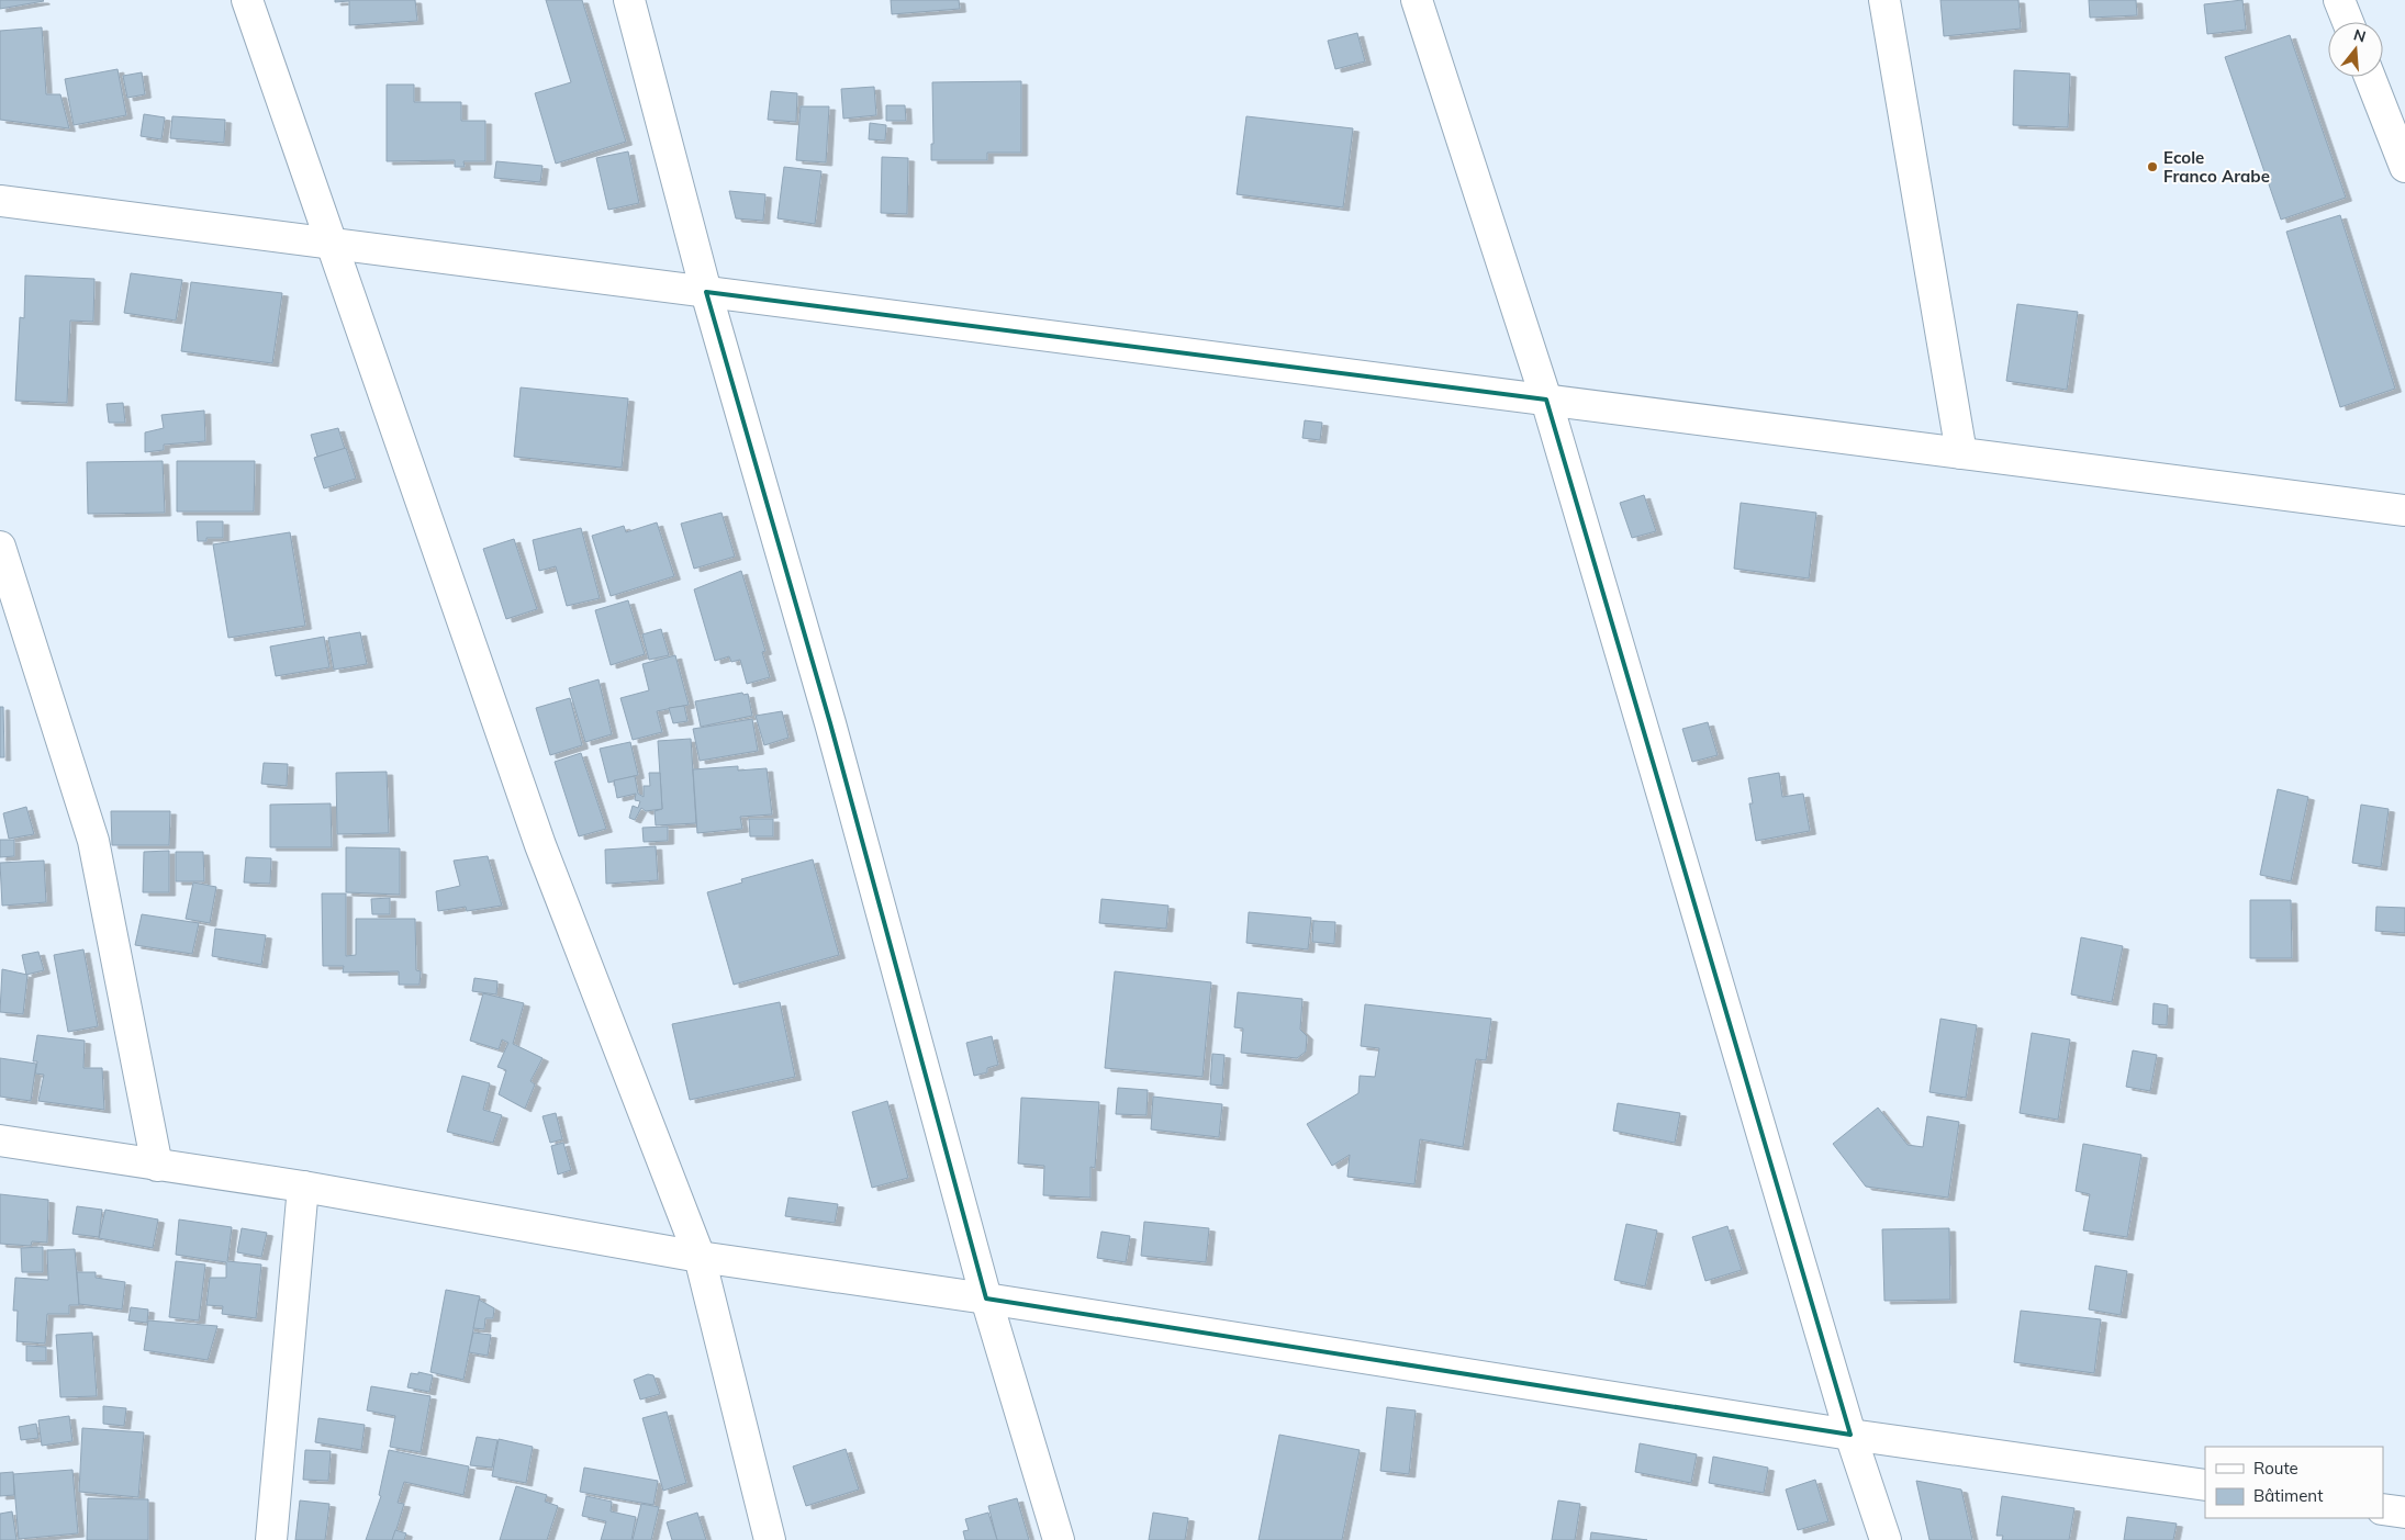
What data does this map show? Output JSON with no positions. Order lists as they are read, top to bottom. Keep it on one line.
{"places":["Ecole Franco Arabe"],"legend":["Route","Bâtiment"],"north":"top"}
